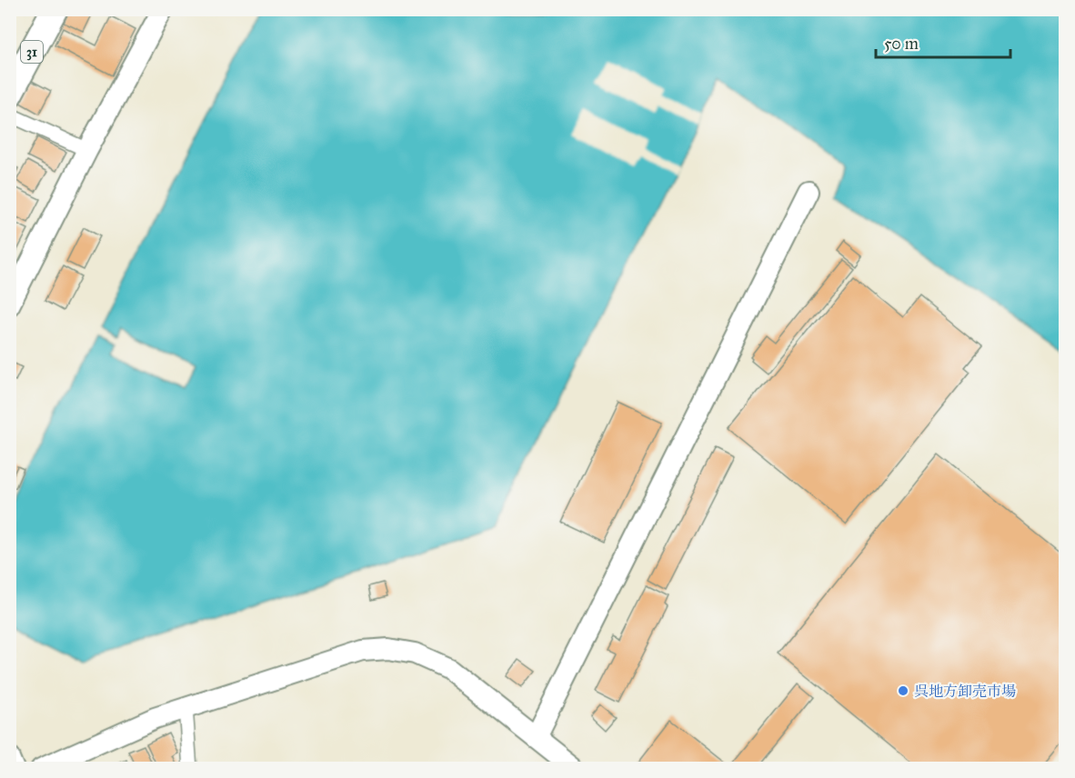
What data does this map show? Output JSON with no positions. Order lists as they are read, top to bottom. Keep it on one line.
{"streets":{"highway":["31"]},"places":["呉地方卸売市場"],"scale_bar":"50 m"}
